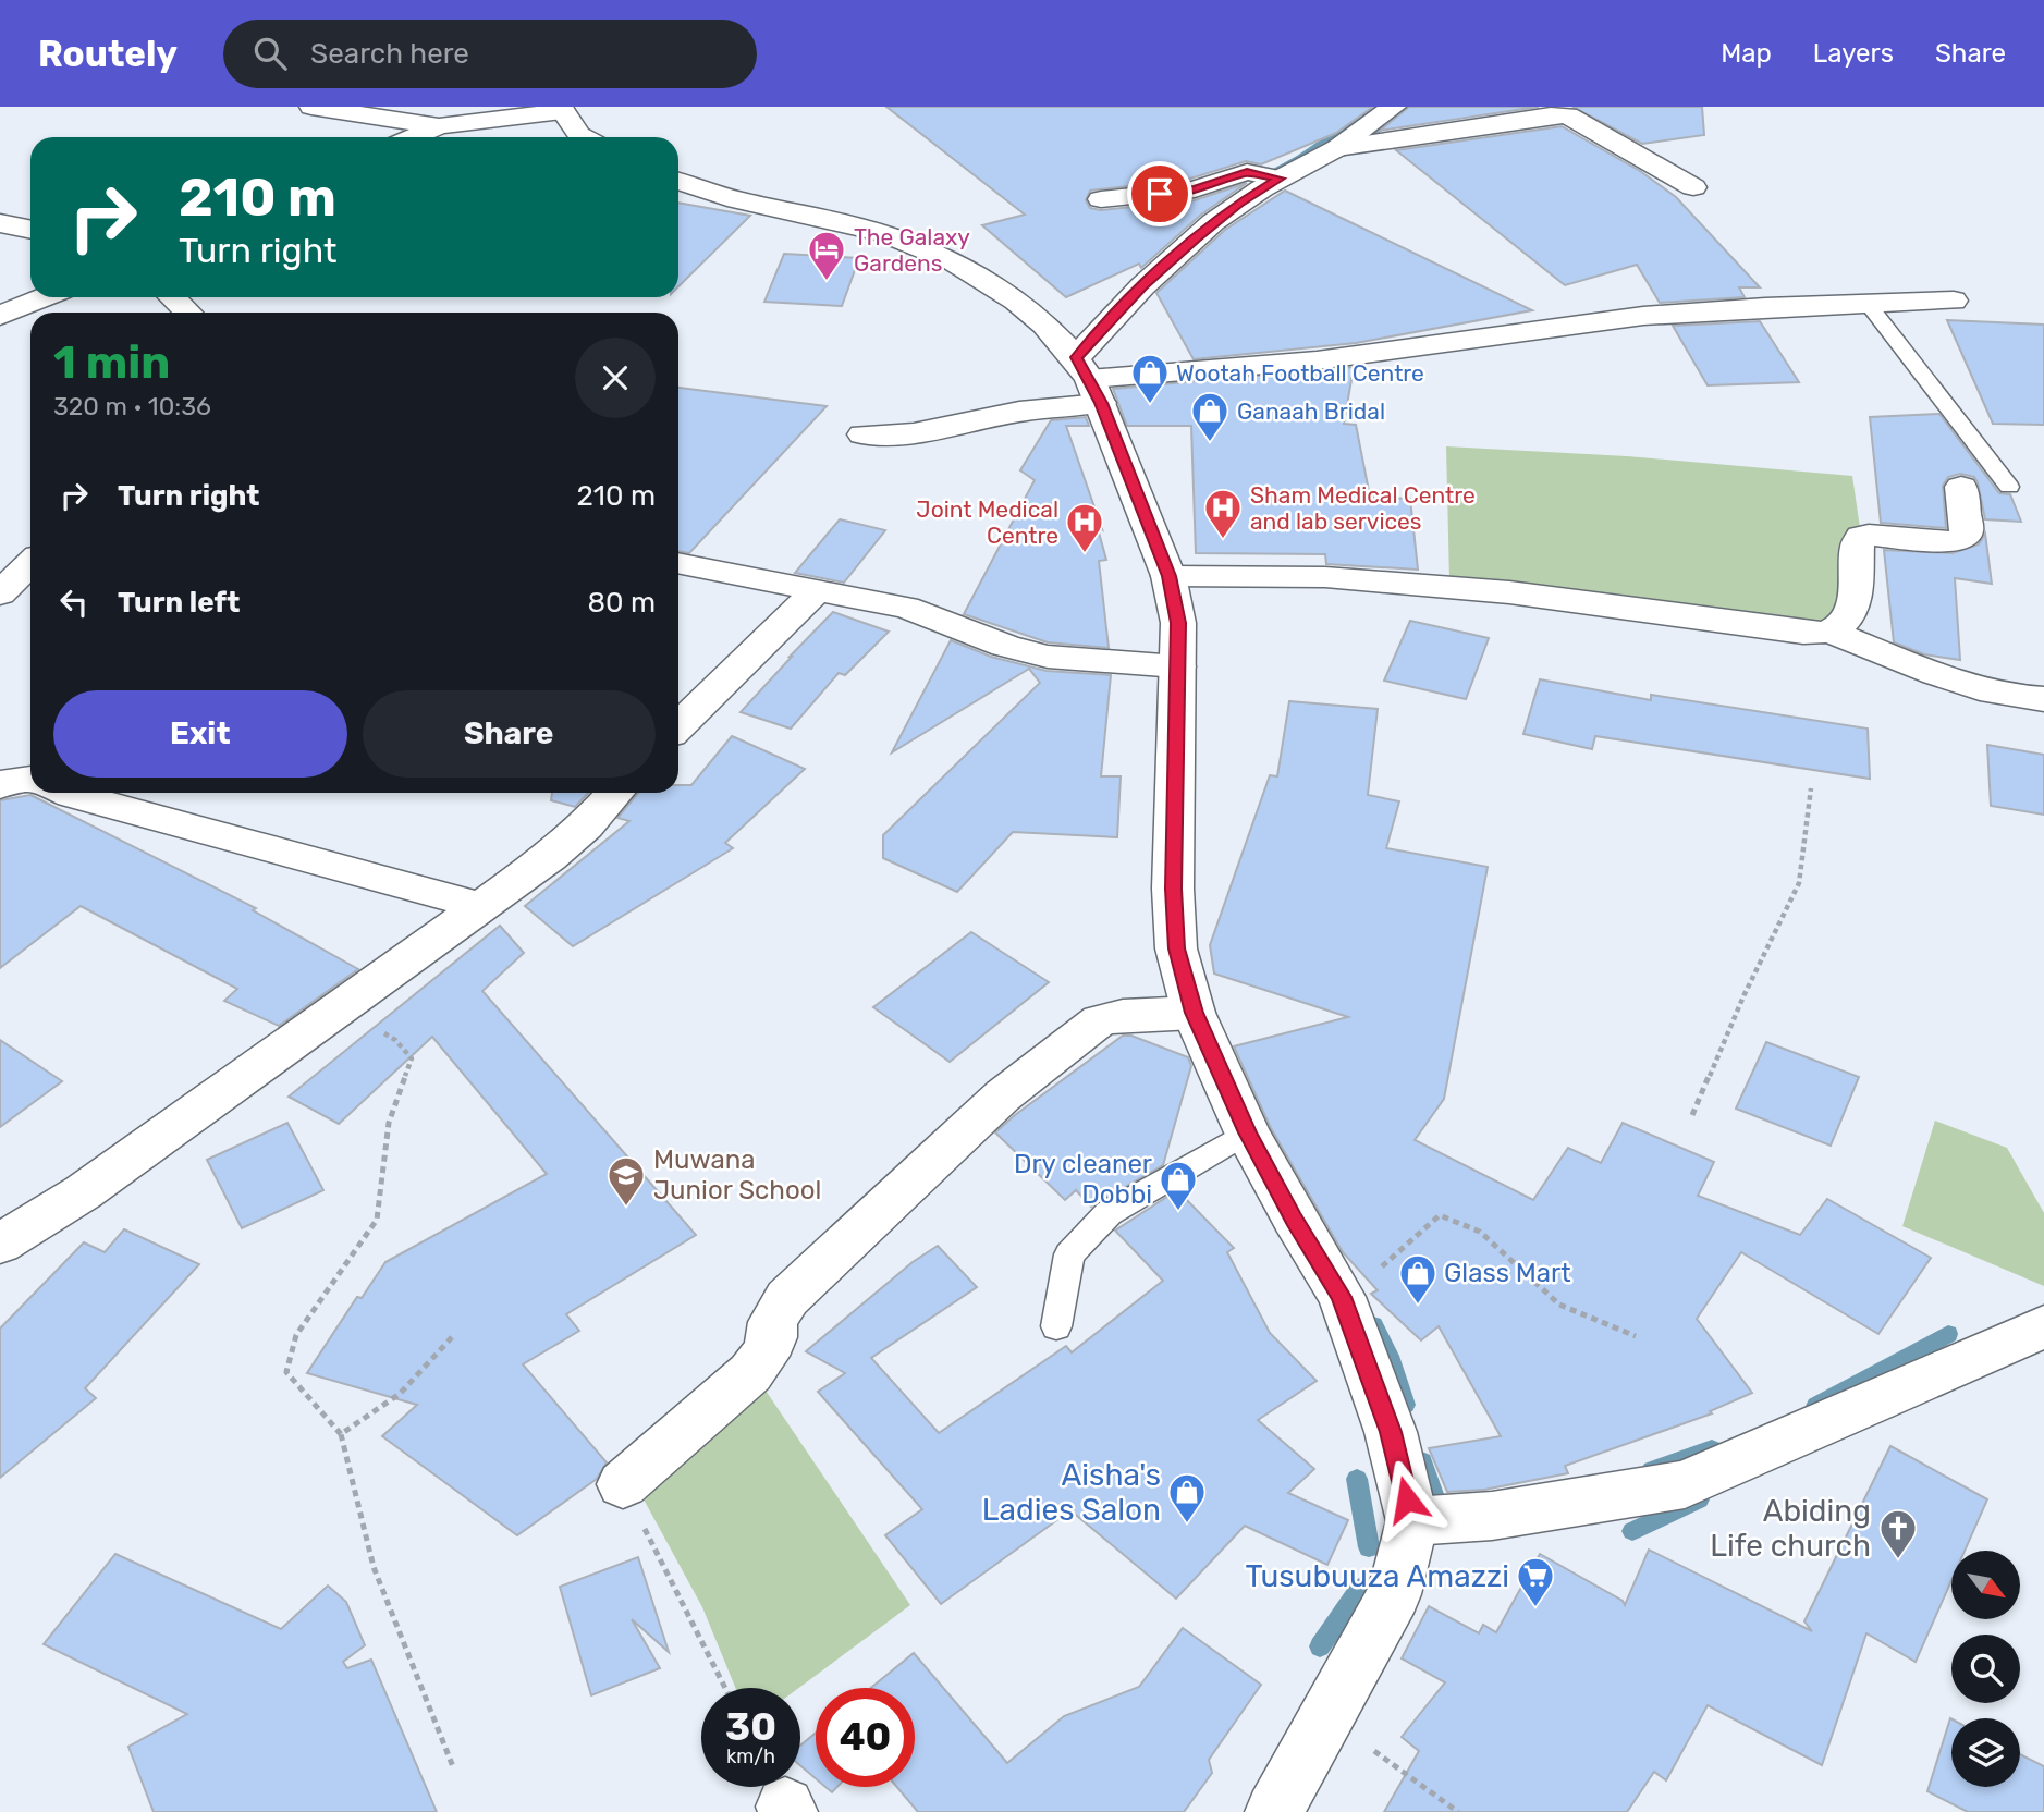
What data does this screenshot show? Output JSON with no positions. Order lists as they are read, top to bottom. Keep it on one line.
{"places":{"hotel":["The Galaxy Gardens"],"shop":["Wootah Football Centre","Ganaah Bridal","Dry cleaner Dobbi","Glass Mart","Aisha's Ladies Salon"],"hospital":["Sham Medical Centre and lab services","Joint Medical Centre"],"school or university":["Muwana Junior School"],"church":["Abiding Life church"],"supermarket":["Tusubuuza Amazzi"]},"north":"bottom right","page":{"header":"Routely","search":"Search here","nav":["Map","Layers","Share"],"turn":["210 m","Turn right"],"heading":["1 min","320 m · 10:36"],"list":[{"name":"Turn right","value":"210 m"},{"name":"Turn left","value":"80 m"}],"buttons":["Exit","Share"],"speed":"30 km/h","limit":"40"}}
